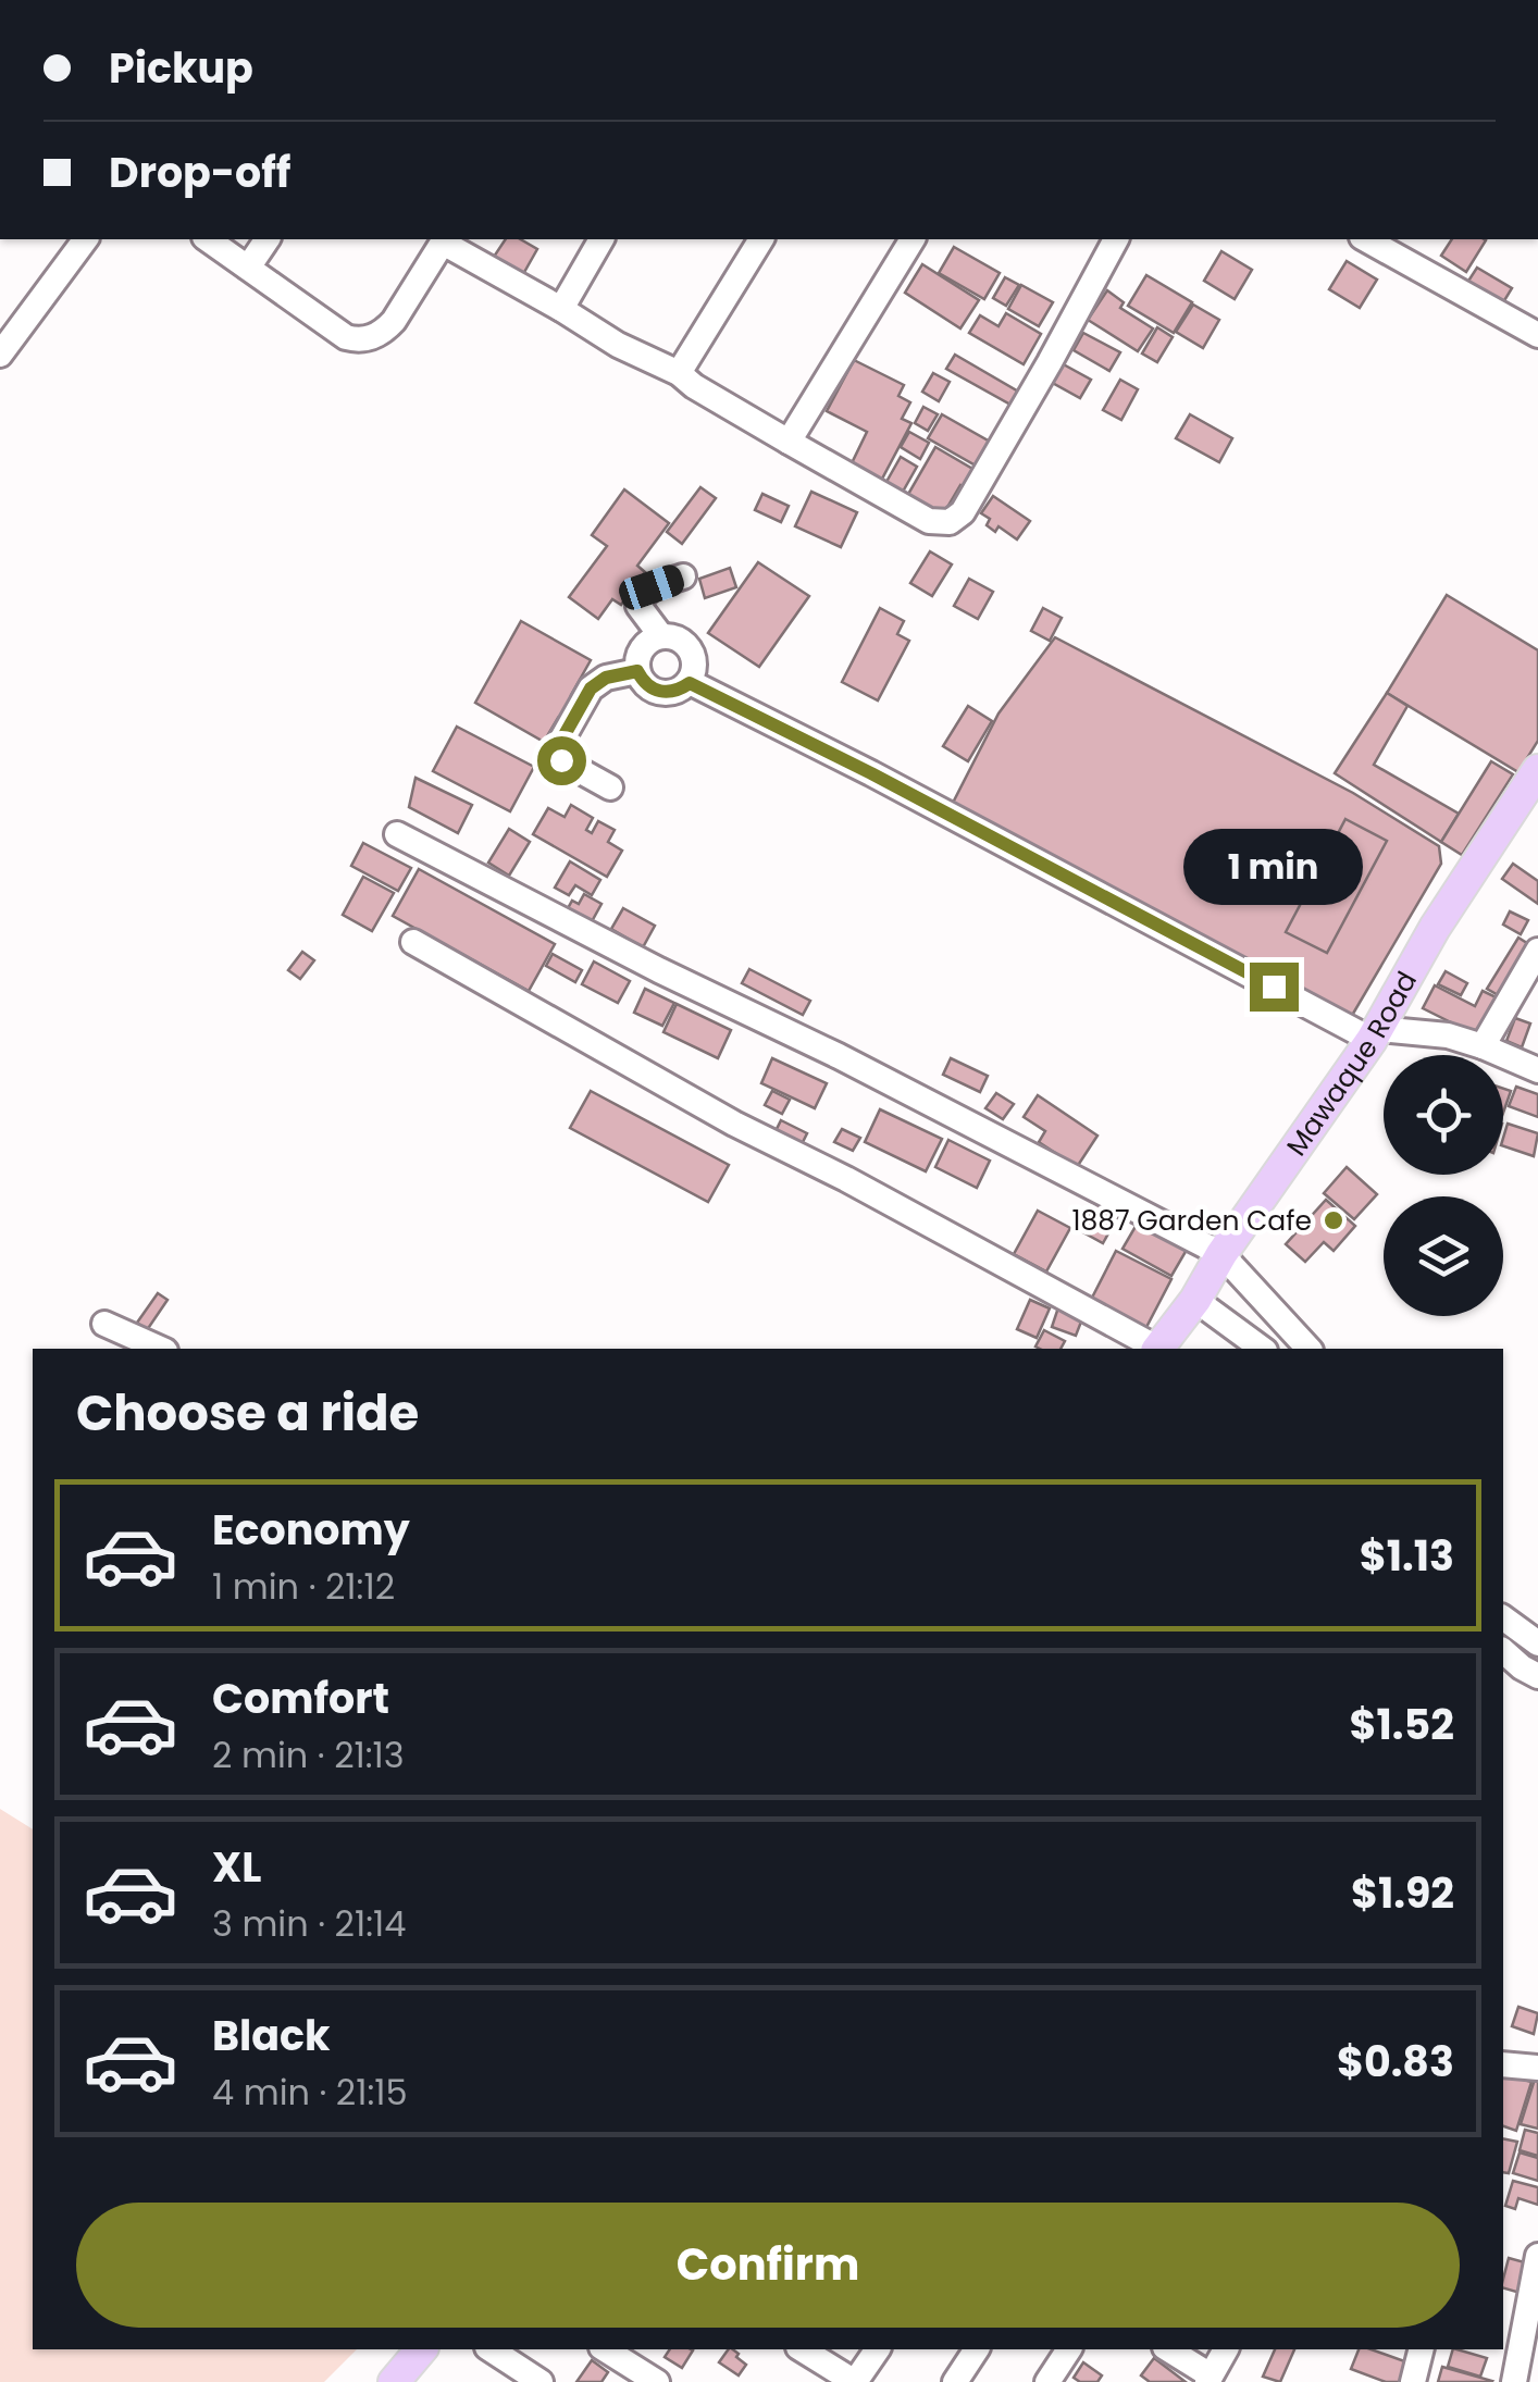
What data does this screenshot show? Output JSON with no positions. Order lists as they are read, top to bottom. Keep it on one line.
{"streets":{"main road":["Mawaque Road"]},"places":["1887 Garden Cafe"],"page":{"banner":["Pickup","Drop-off"],"bubble":"1 min","heading":"Choose a ride","list":[{"name":"Economy","note":"1 min · 21:12","value":"$1.13"},{"name":"Comfort","note":"2 min · 21:13","value":"$1.52"},{"name":"XL","note":"3 min · 21:14","value":"$1.92"},{"name":"Black","note":"4 min · 21:15","value":"$0.83"}],"buttons":"Confirm"}}
